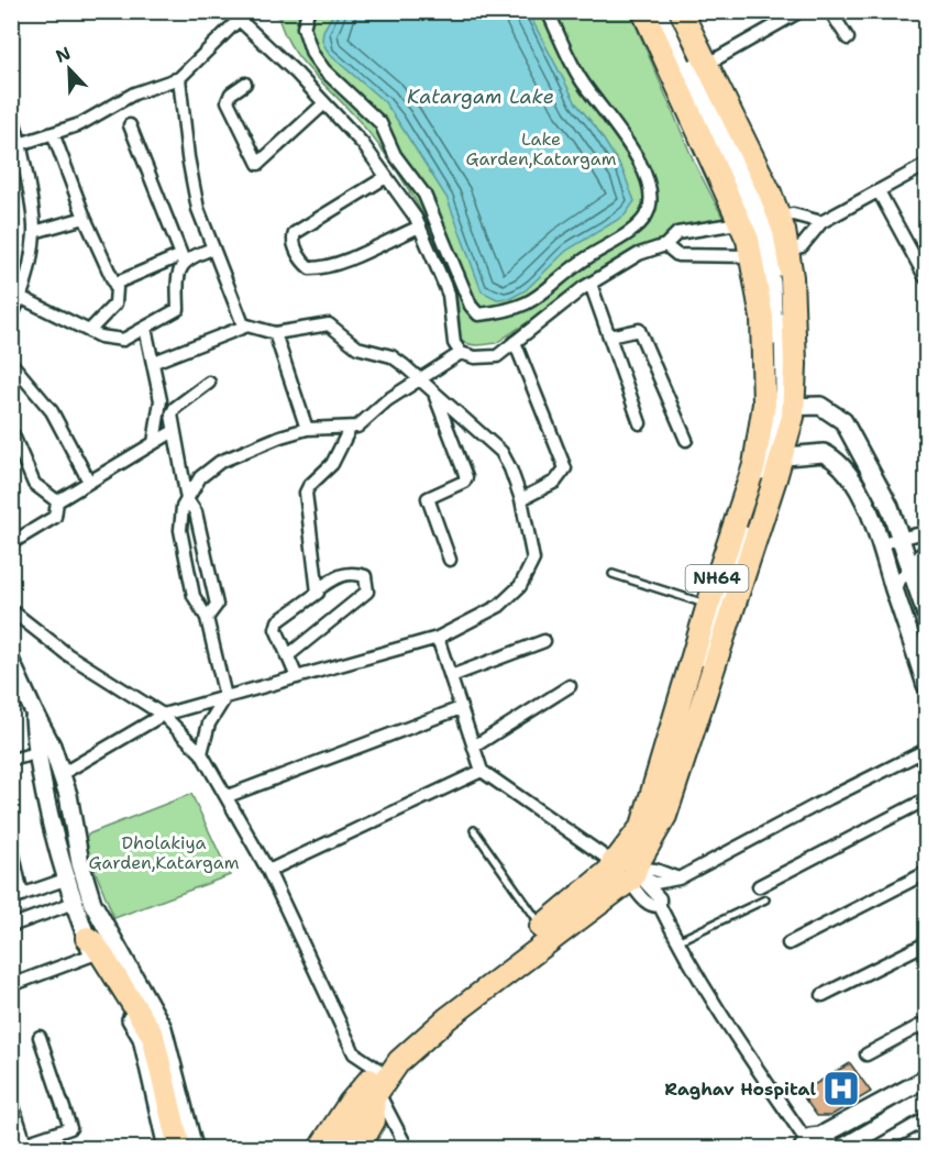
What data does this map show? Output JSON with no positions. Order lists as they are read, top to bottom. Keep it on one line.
{"streets":{"highway":["NH64"]},"water":["Katargam Lake"],"parks":["Lake Garden,Katargam","Dholakiya Garden,Katargam"],"places":{"hospital":["Raghav Hospital"]},"north":"top left"}
